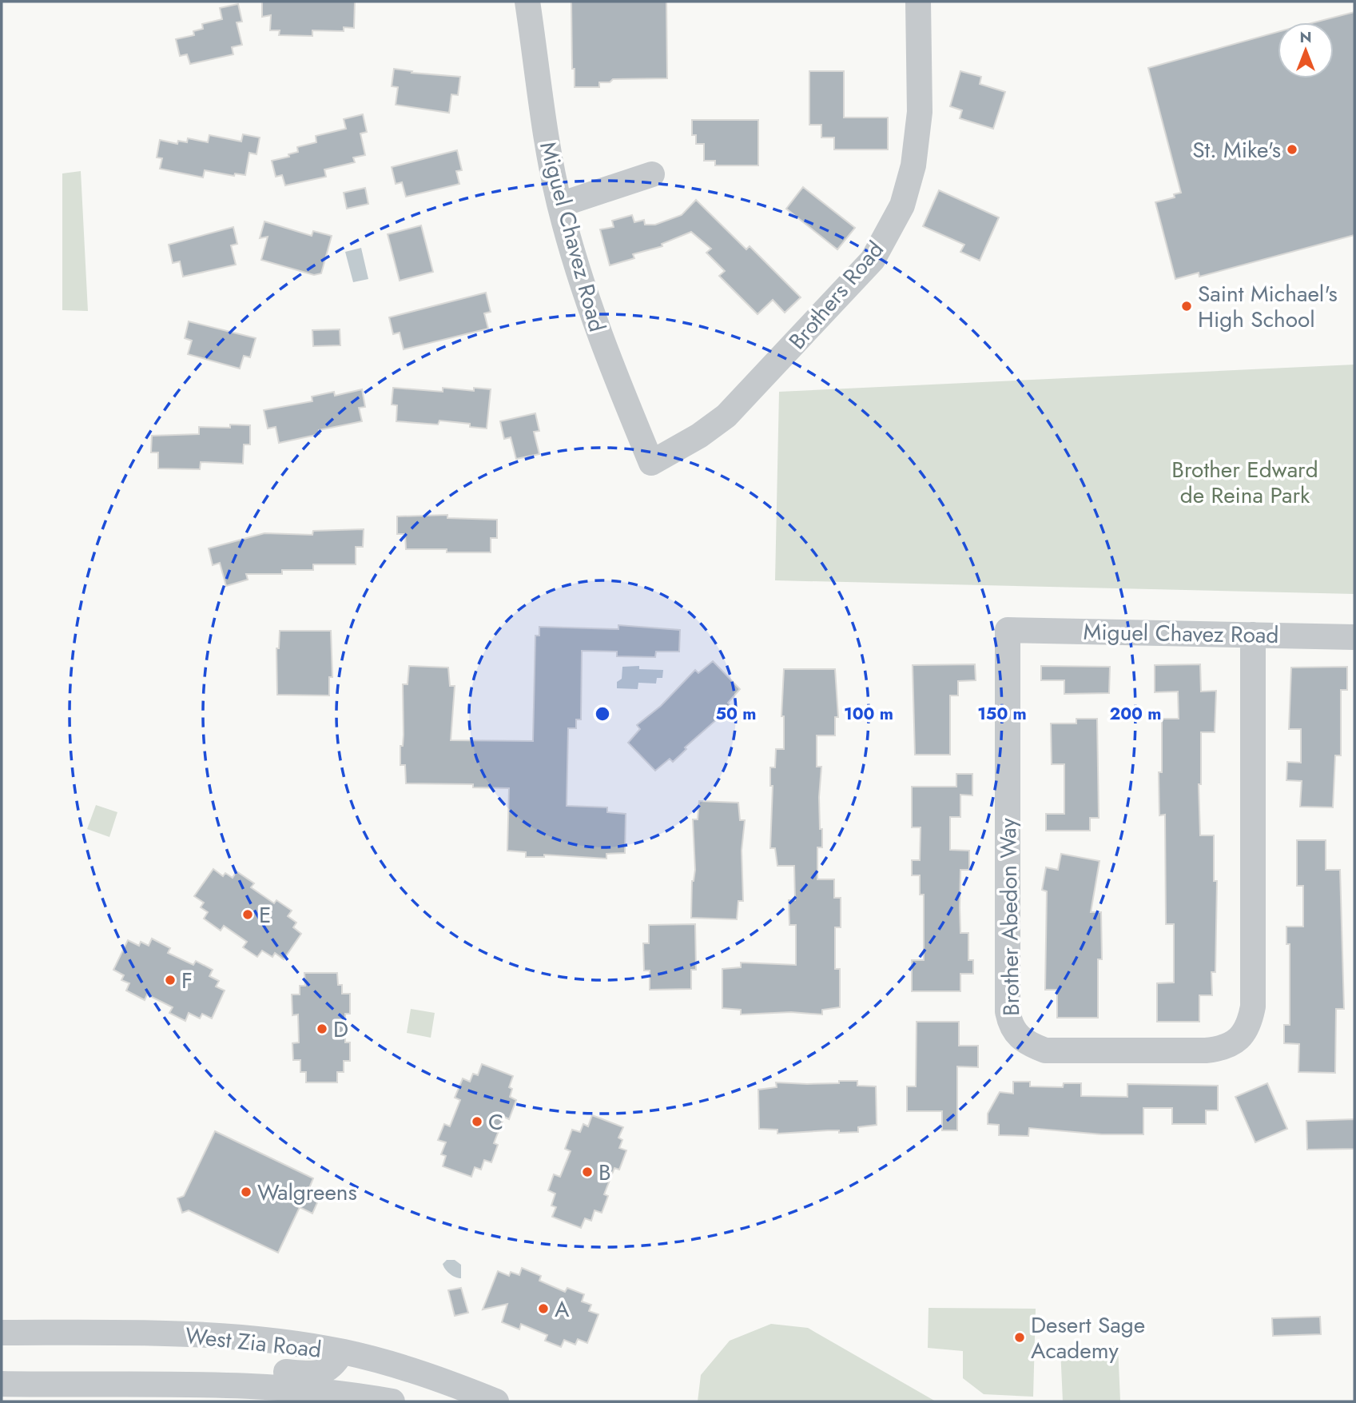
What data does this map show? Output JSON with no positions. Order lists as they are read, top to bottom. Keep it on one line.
{"streets":{"street":["Miguel Chavez Road","Brothers Road","Brother Abedon Way","West Zia Road"]},"crossings":[["Miguel Chavez Road","Brothers Road"],["Miguel Chavez Road","Brother Abedon Way"]],"parks":["Brother Edward de Reina Park"],"places":["St. Mike's","Saint Michael's High School","E","F","D","C","B","Walgreens","A","Desert Sage Academy"],"north":"top","rings":["50 m","100 m","150 m","200 m"]}
